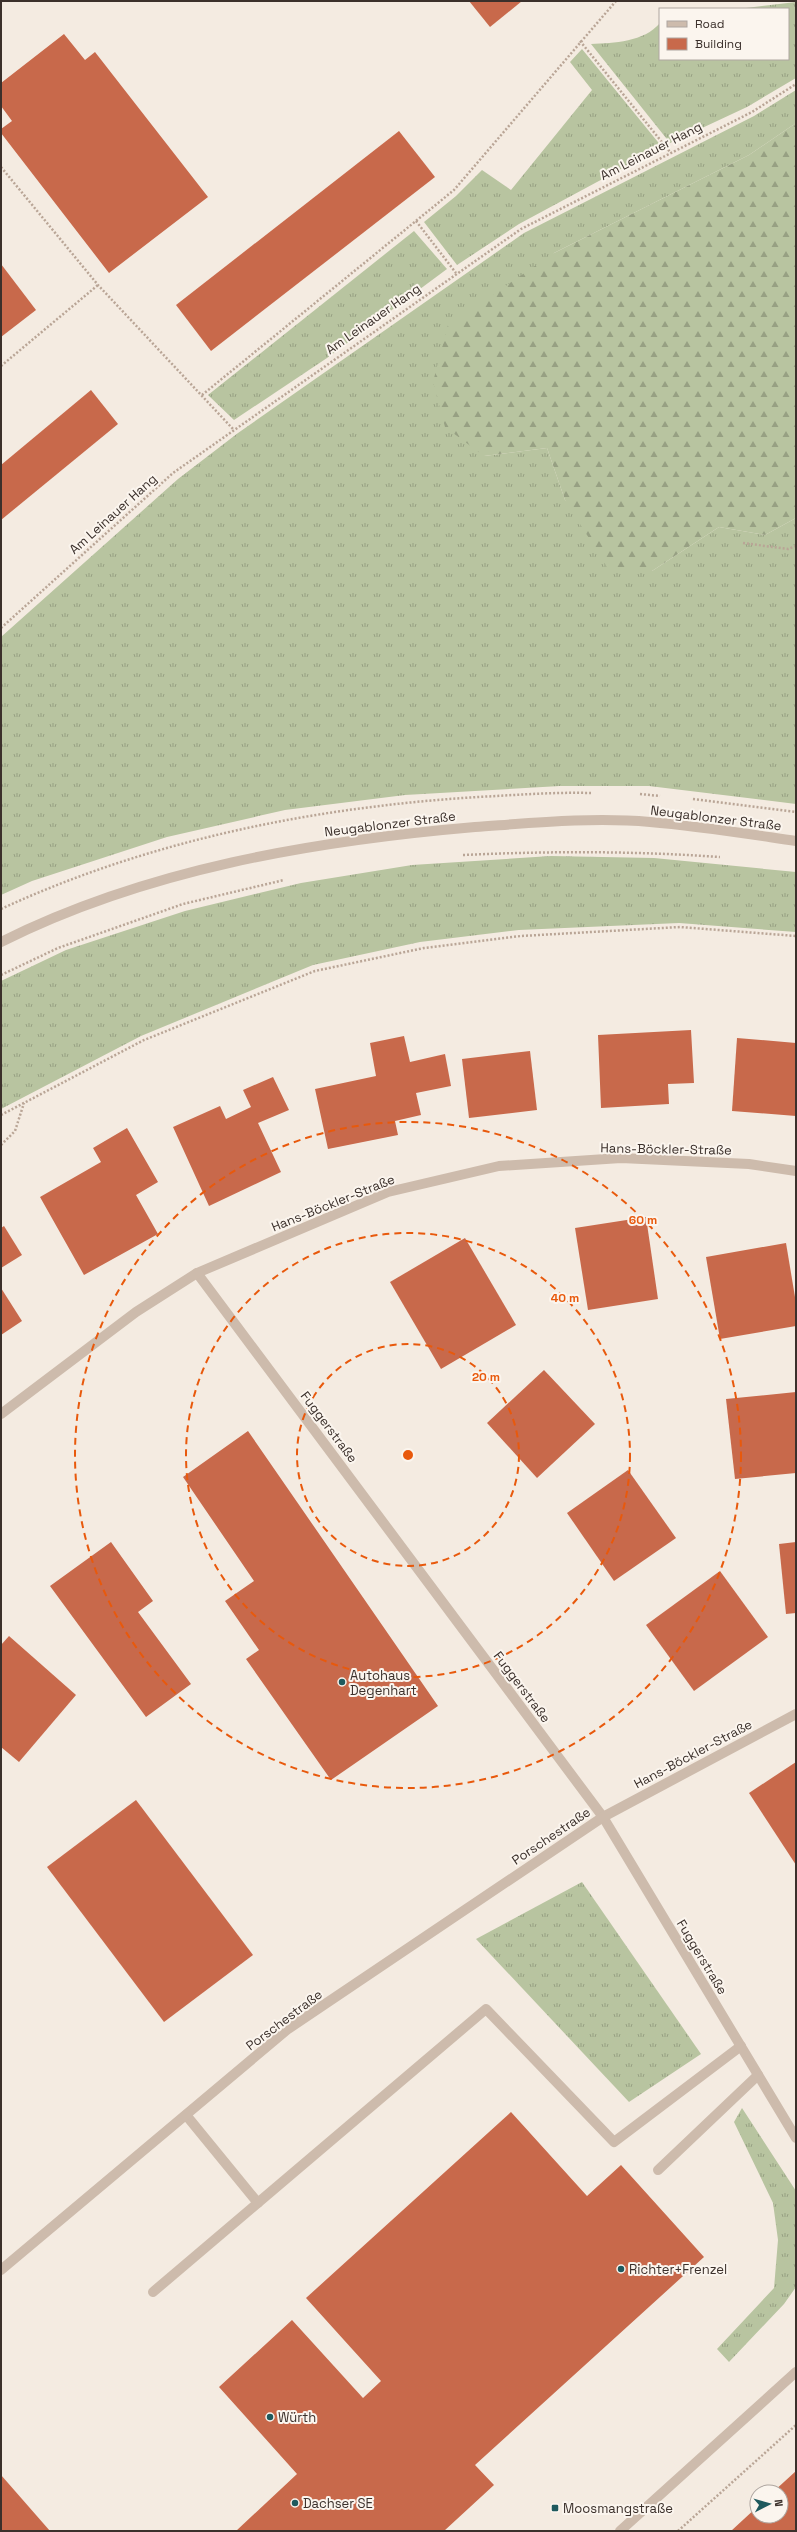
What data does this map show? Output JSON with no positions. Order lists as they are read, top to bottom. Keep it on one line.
{"streets":{"street":["Neugablonzer Straße","Hans-Böckler-Straße","Fuggerstraße","Porschestraße"],"path":["Am Leinauer Hang"]},"crossings":[["Hans-Böckler-Straße","Fuggerstraße"],["Hans-Böckler-Straße","Porschestraße"],["Fuggerstraße","Porschestraße"]],"places":{"other":["Autohaus Degenhart","Richter+Frenzel","Würth","Dachser SE"],"transit":["Moosmangstraße"]},"legend":["Road","Building"],"north":"right","rings":["60 m","40 m","20 m"]}
